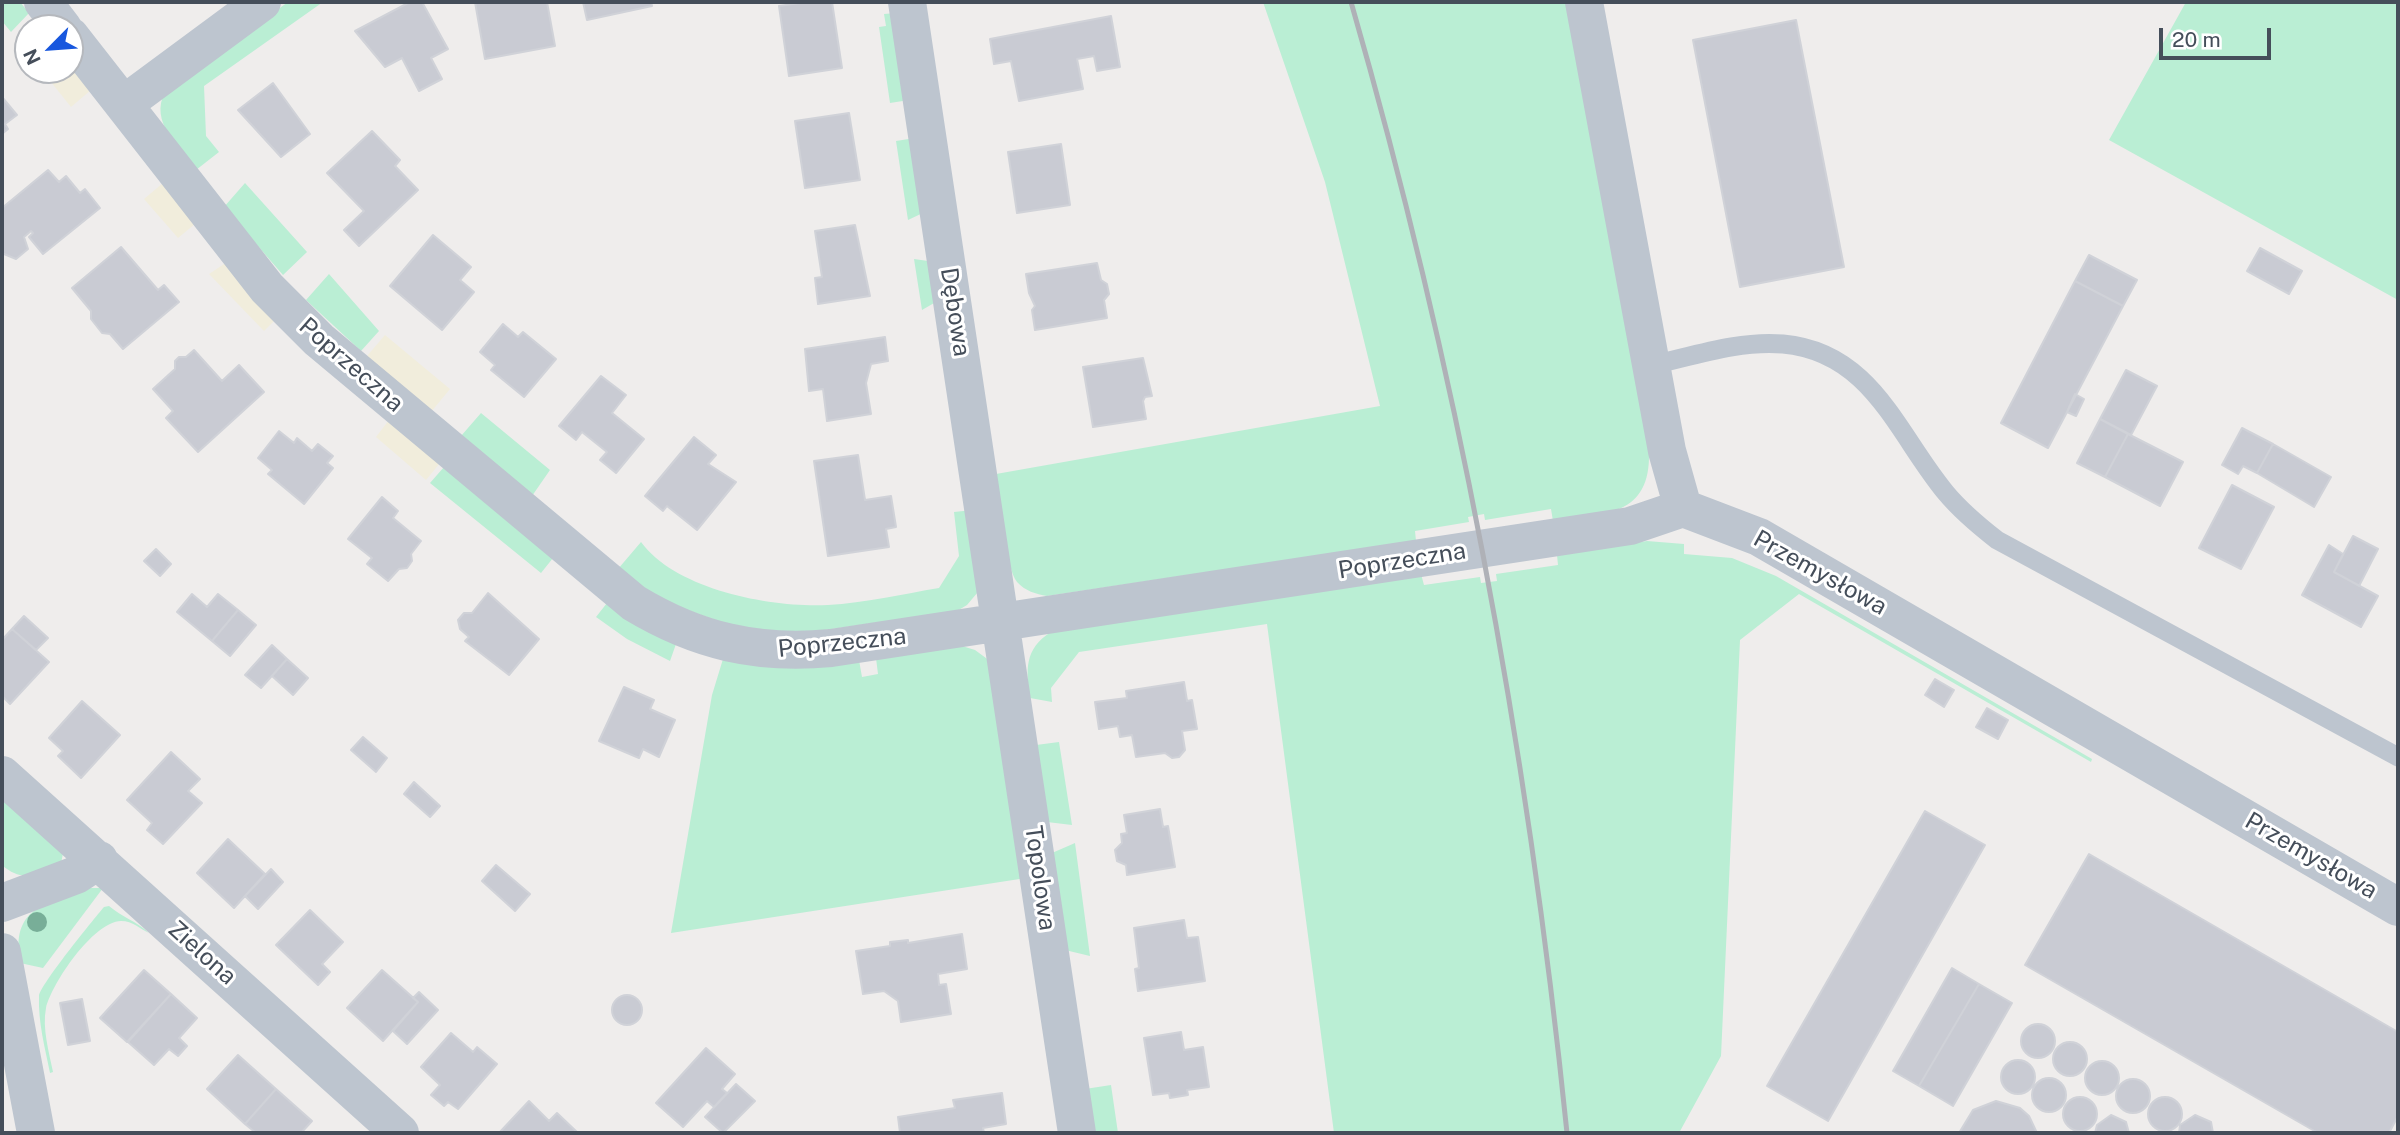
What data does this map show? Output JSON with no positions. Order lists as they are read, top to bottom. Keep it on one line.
{"streets":{"street":["Dębowa","Poprzeczna","Przemysłowa","Topolowa","Zielona"]},"crossings":[["Dębowa","Poprzeczna"],["Dębowa","Topolowa"],["Poprzeczna","Przemysłowa"],["Poprzeczna","Topolowa"]],"scale_bar":"20 m","north":"bottom left"}
